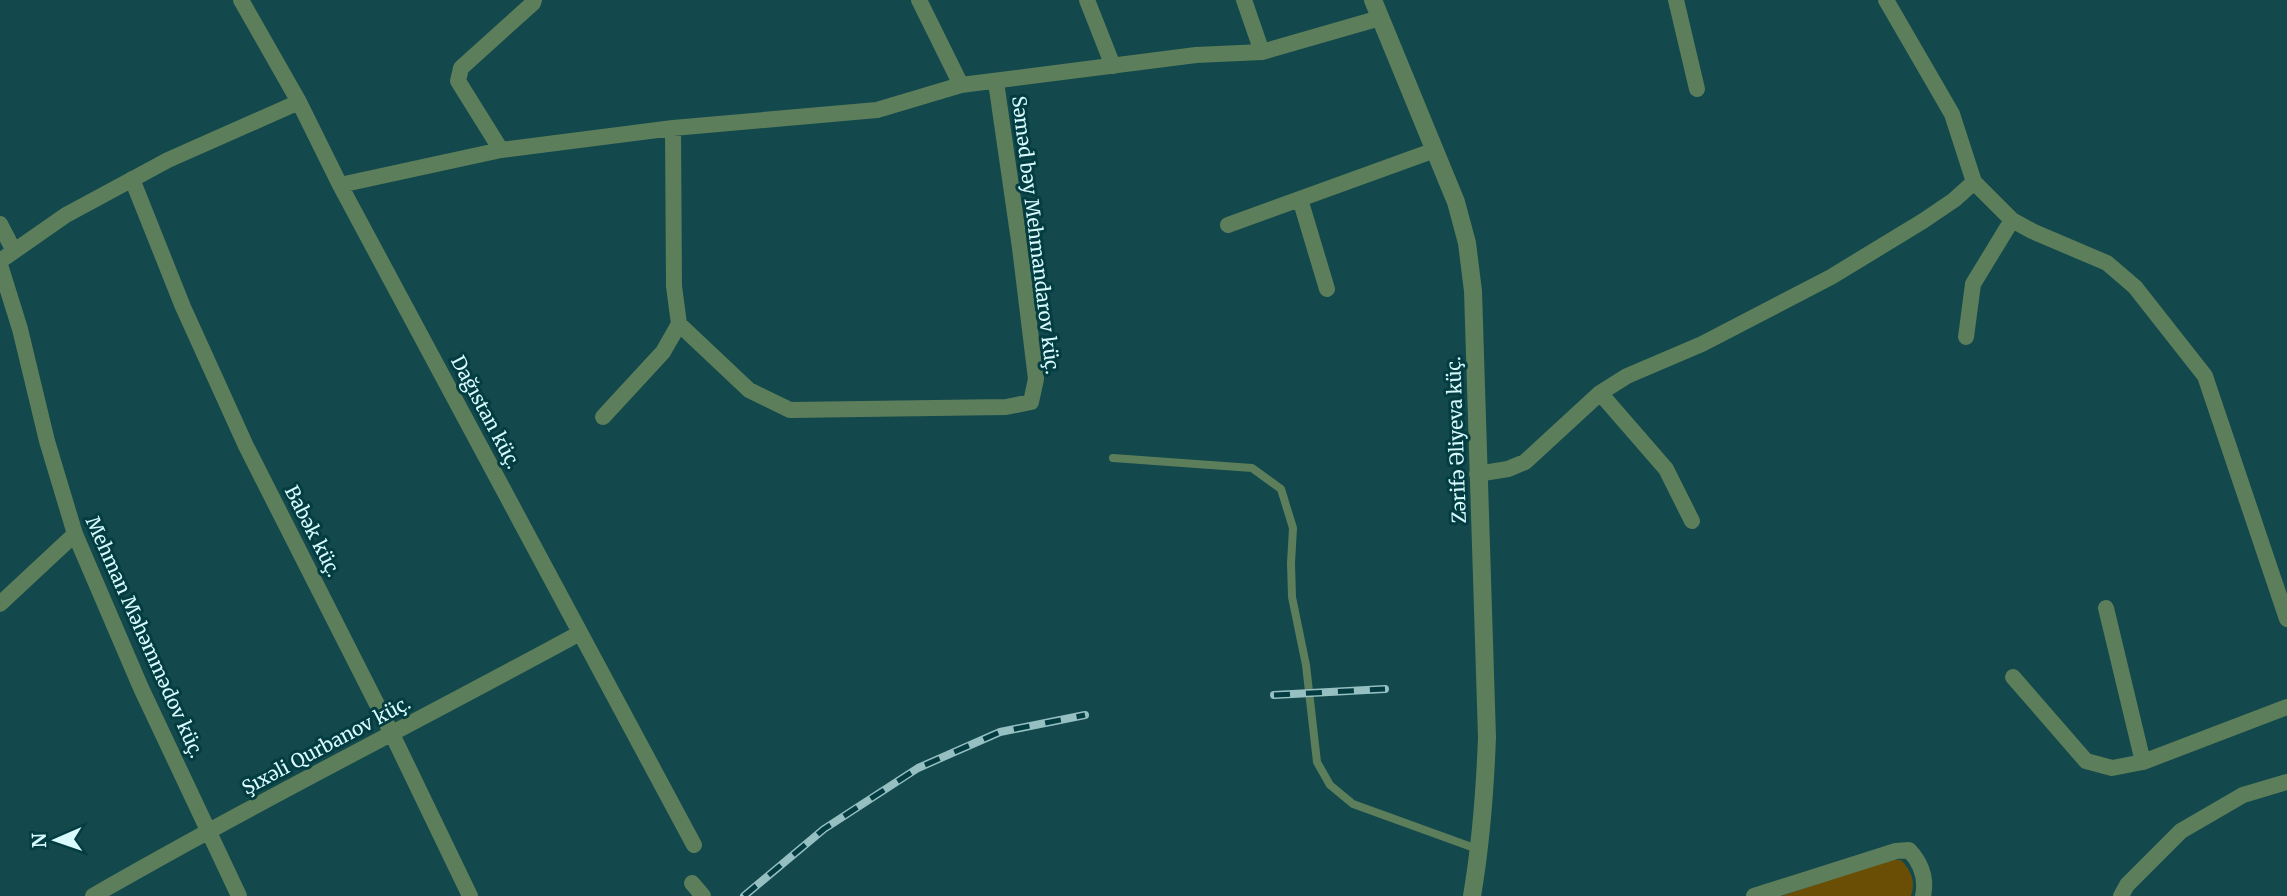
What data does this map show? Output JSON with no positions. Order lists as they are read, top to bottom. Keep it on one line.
{"streets":{"street":["Səməd bəy Mehmandarov küç.","Dağıstan küç.","Zərifə Əliyeva küç.","Babək küç.","Mehman Məhəmmədov küç.","Şıxəli Qurbanov küç."]},"crossings":[["Səməd bəy Mehmandarov küç.","Dağıstan küç."],["Səməd bəy Mehmandarov küç.","Zərifə Əliyeva küç."],["Dağıstan küç.","Şıxəli Qurbanov küç."],["Babək küç.","Şıxəli Qurbanov küç."],["Mehman Məhəmmədov küç.","Şıxəli Qurbanov küç."]],"north":"left"}
